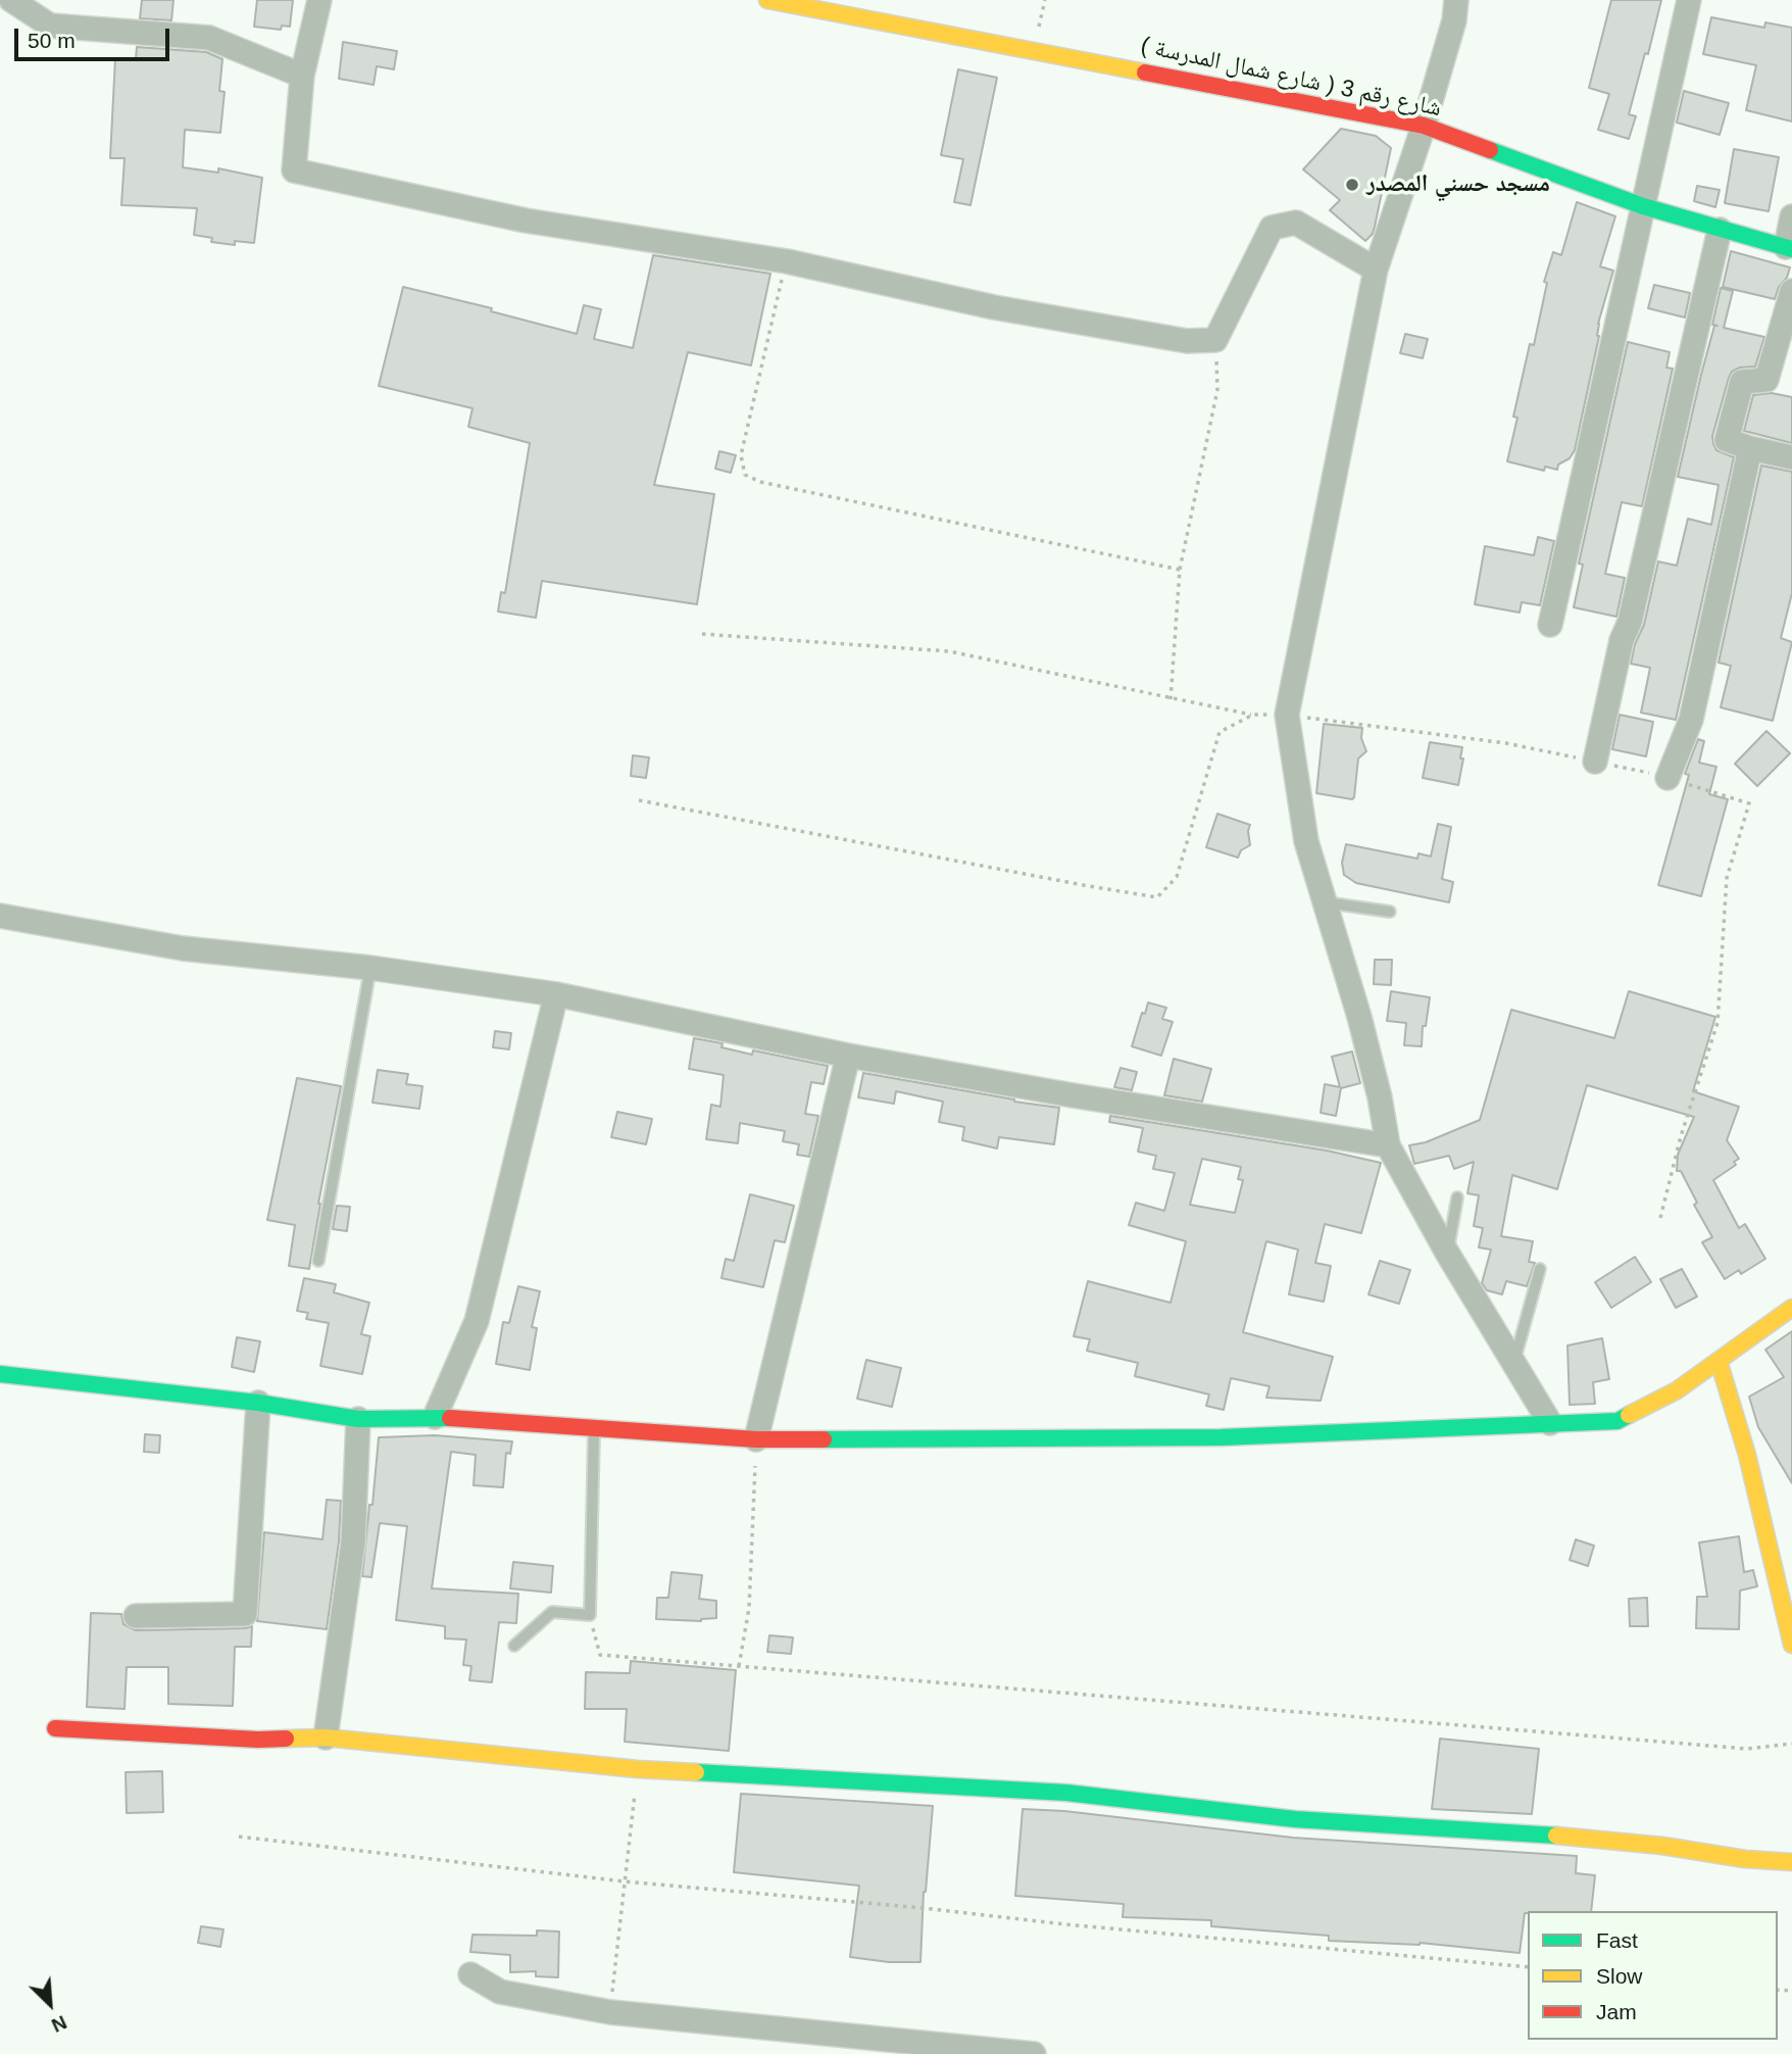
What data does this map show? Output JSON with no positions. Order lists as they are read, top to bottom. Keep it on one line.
{"streets":{"street":["شارع رقم 3 ( شارع شمال المدرسة )"]},"places":["مسجد حسني المصدر"],"legend":["Fast","Slow","Jam"],"scale_bar":"50 m","north":"bottom right"}
